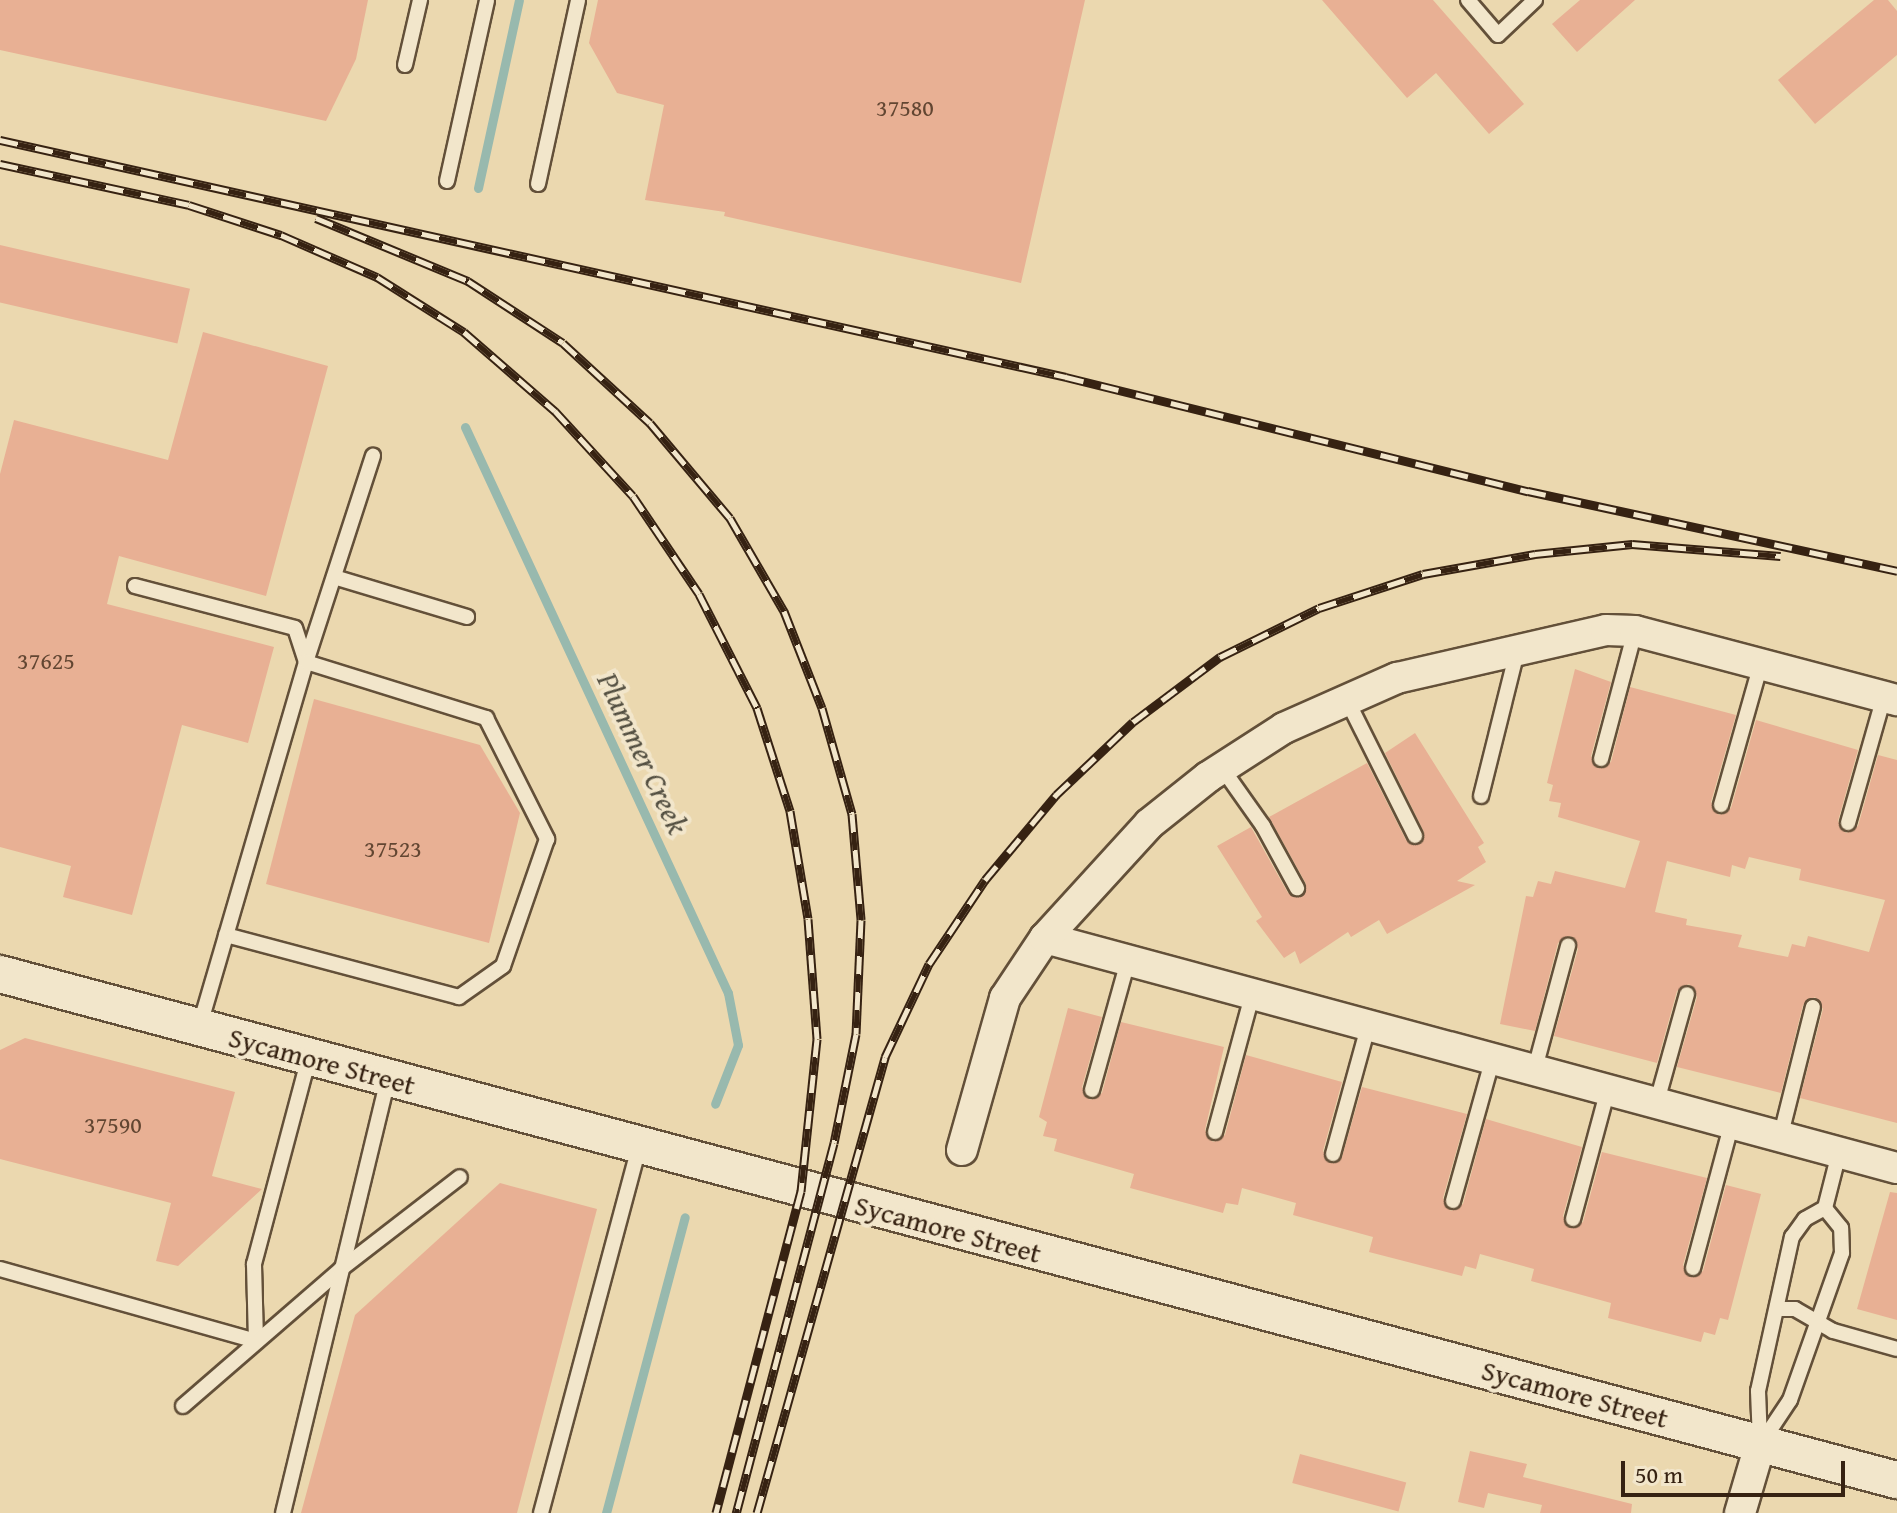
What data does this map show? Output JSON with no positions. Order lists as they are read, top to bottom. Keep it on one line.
{"streets":{"street":["Sycamore Street"]},"water":["Plummer Creek"],"house_numbers":["37580","37625","37523","37590"],"scale_bar":"50 m"}
